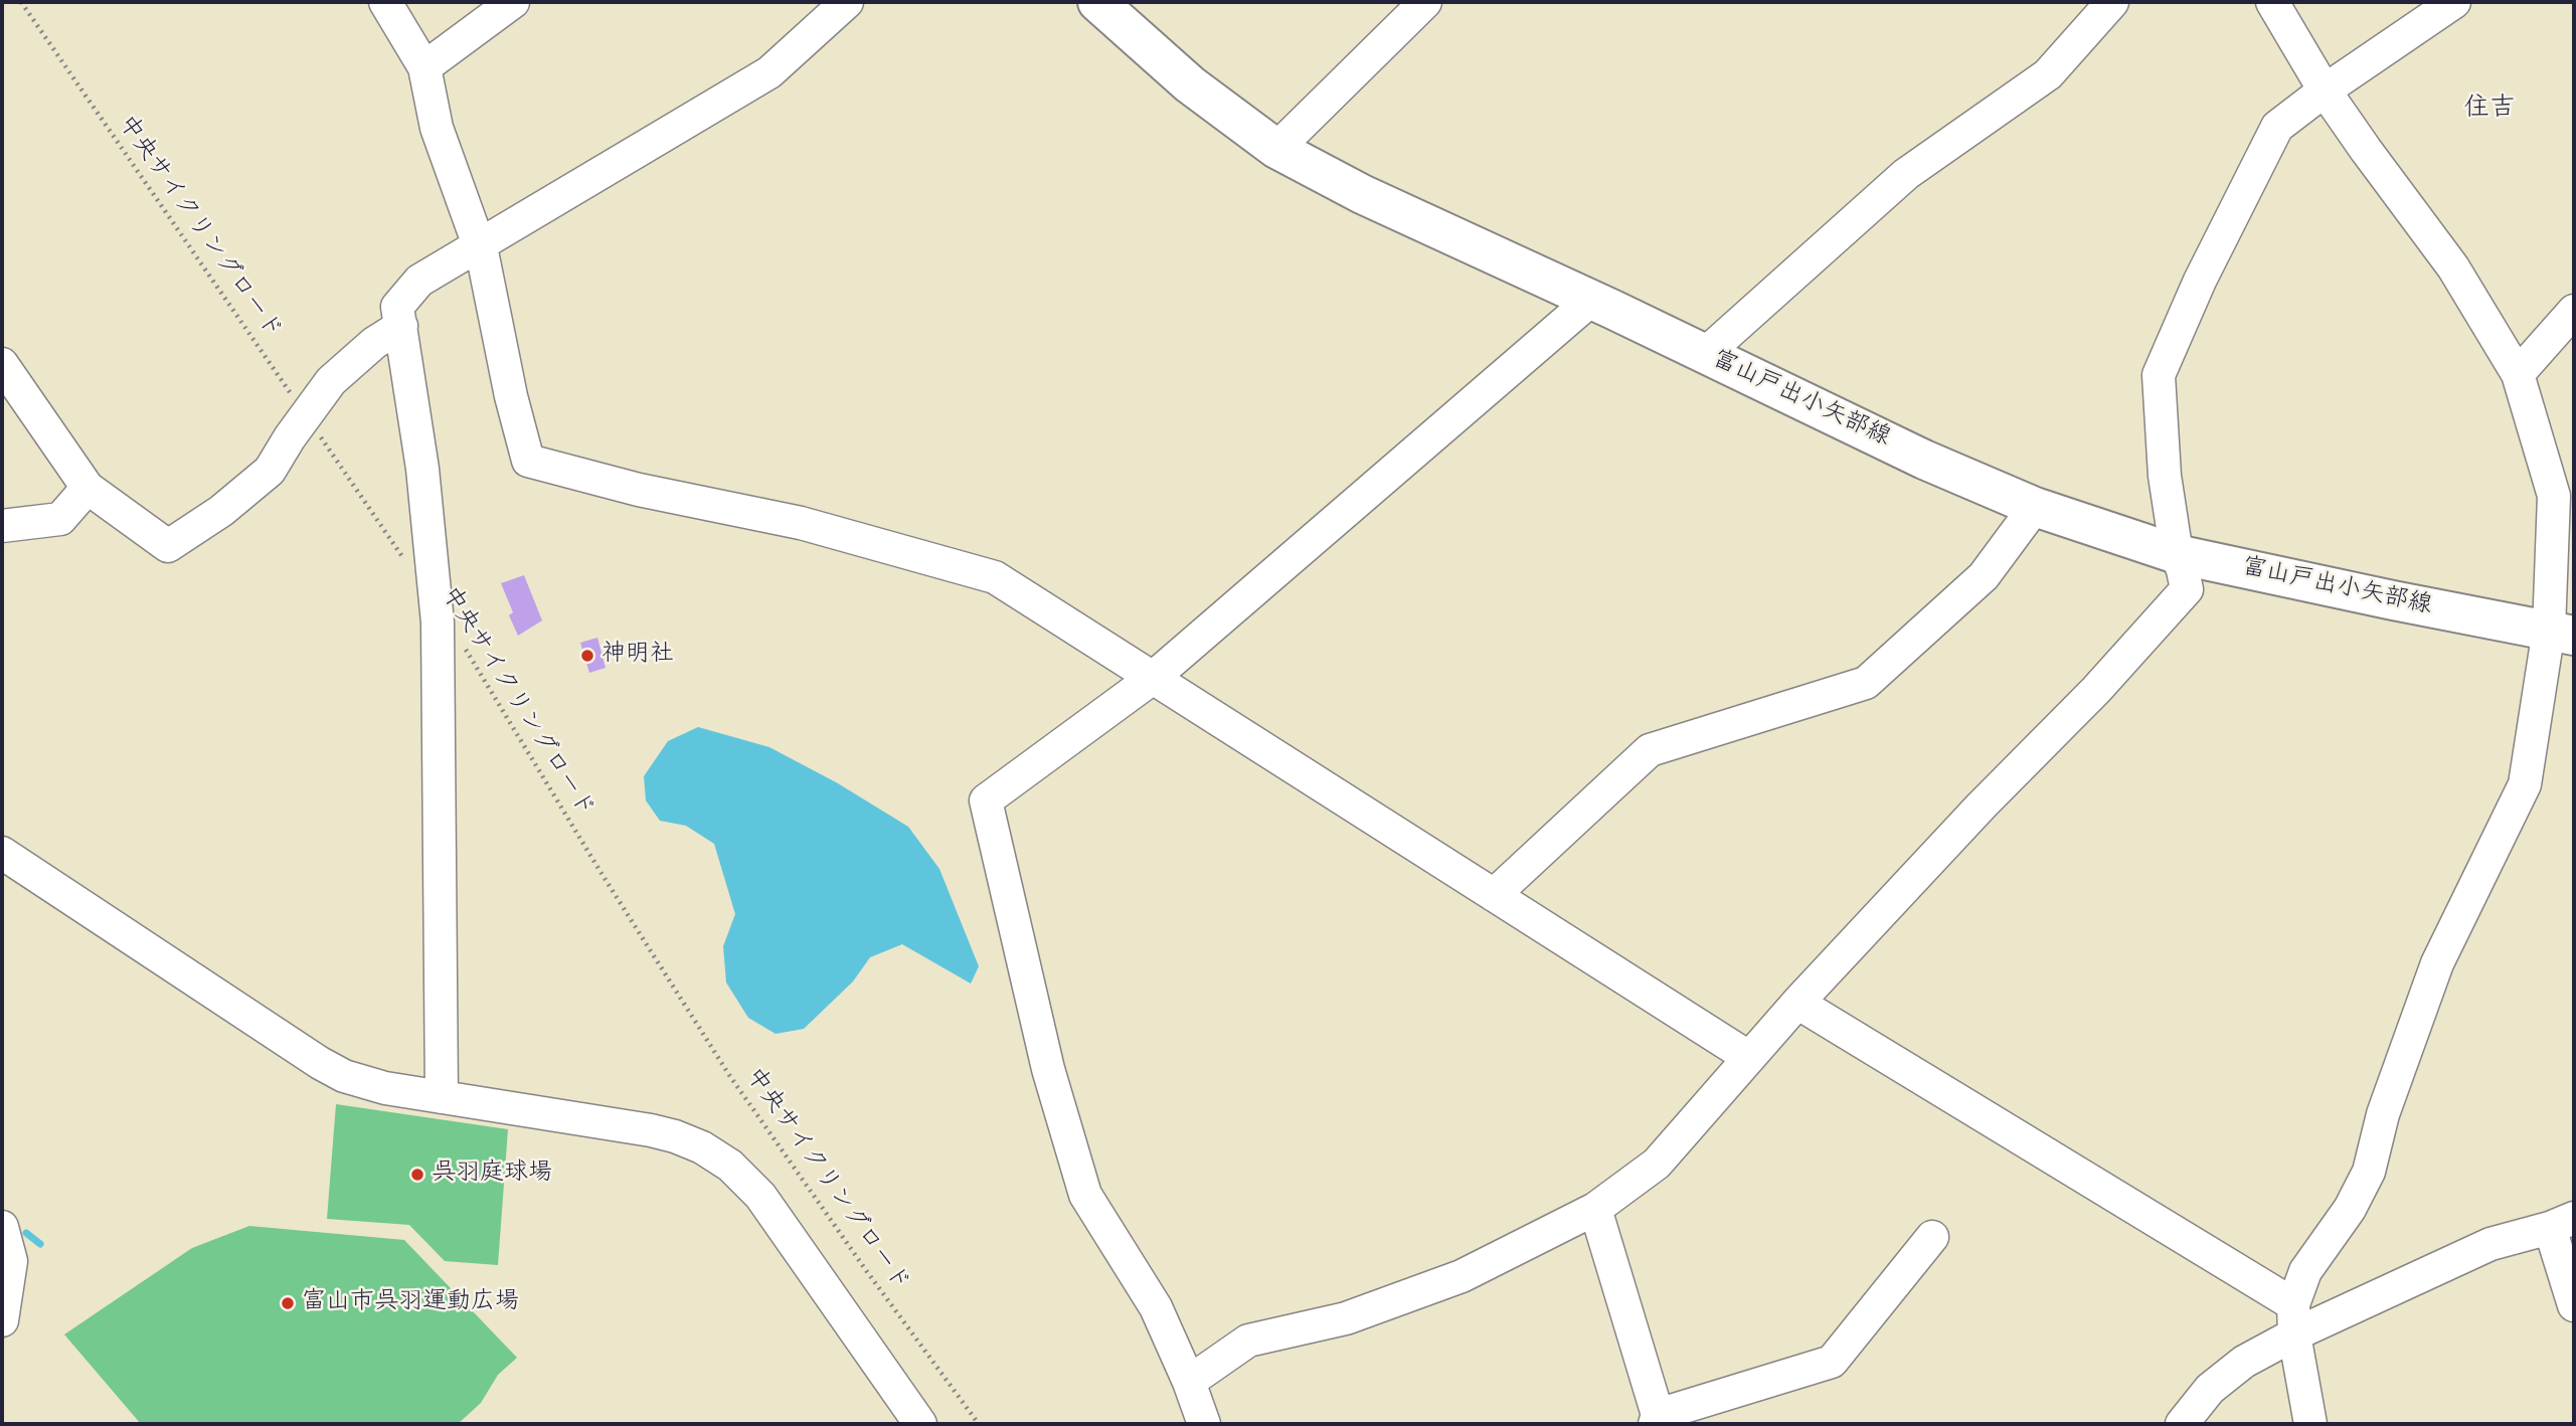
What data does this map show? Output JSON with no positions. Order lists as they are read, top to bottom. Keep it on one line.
{"streets":{"main road":["富山戸出小矢部線"],"path":["中央サイクリングロード"]},"districts":["住吉"],"places":["神明社","呉羽庭球場","富山市呉羽運動広場"]}
